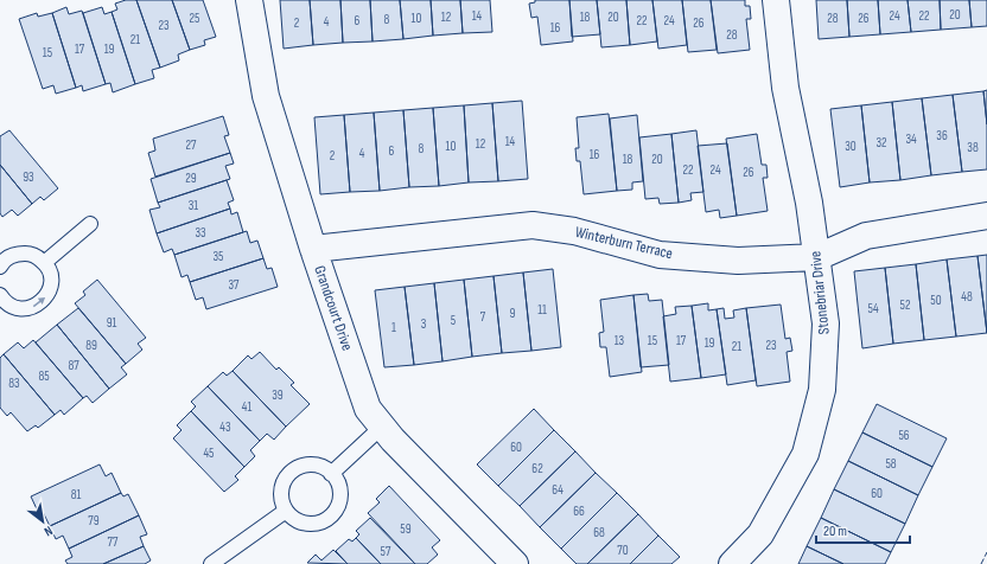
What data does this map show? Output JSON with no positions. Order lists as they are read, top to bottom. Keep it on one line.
{"streets":{"street":["Winterburn Terrace","Stonebriar Drive","Grandcourt Drive"]},"crossings":[["Winterburn Terrace","Stonebriar Drive"],["Winterburn Terrace","Grandcourt Drive"]],"house_numbers":["20","14","24","22","12","18","20","25","10","28","26","8","6","22","24","4","2","26","23","16","28","21","17","19","15","36","34","14","32","12","27","10","30","38","8","6","4","16","2","18","20","22","24","26","93","29","31","33","35","37","48","50","52","54","11","9","7","5","91","3","1","13","15","17","19","89","23","21","87","85","83","39","41","43","56","60","45","58","62","64","60","81","66","79","59","68","77","70","57"],"scale_bar":"20 m","north":"bottom right"}
